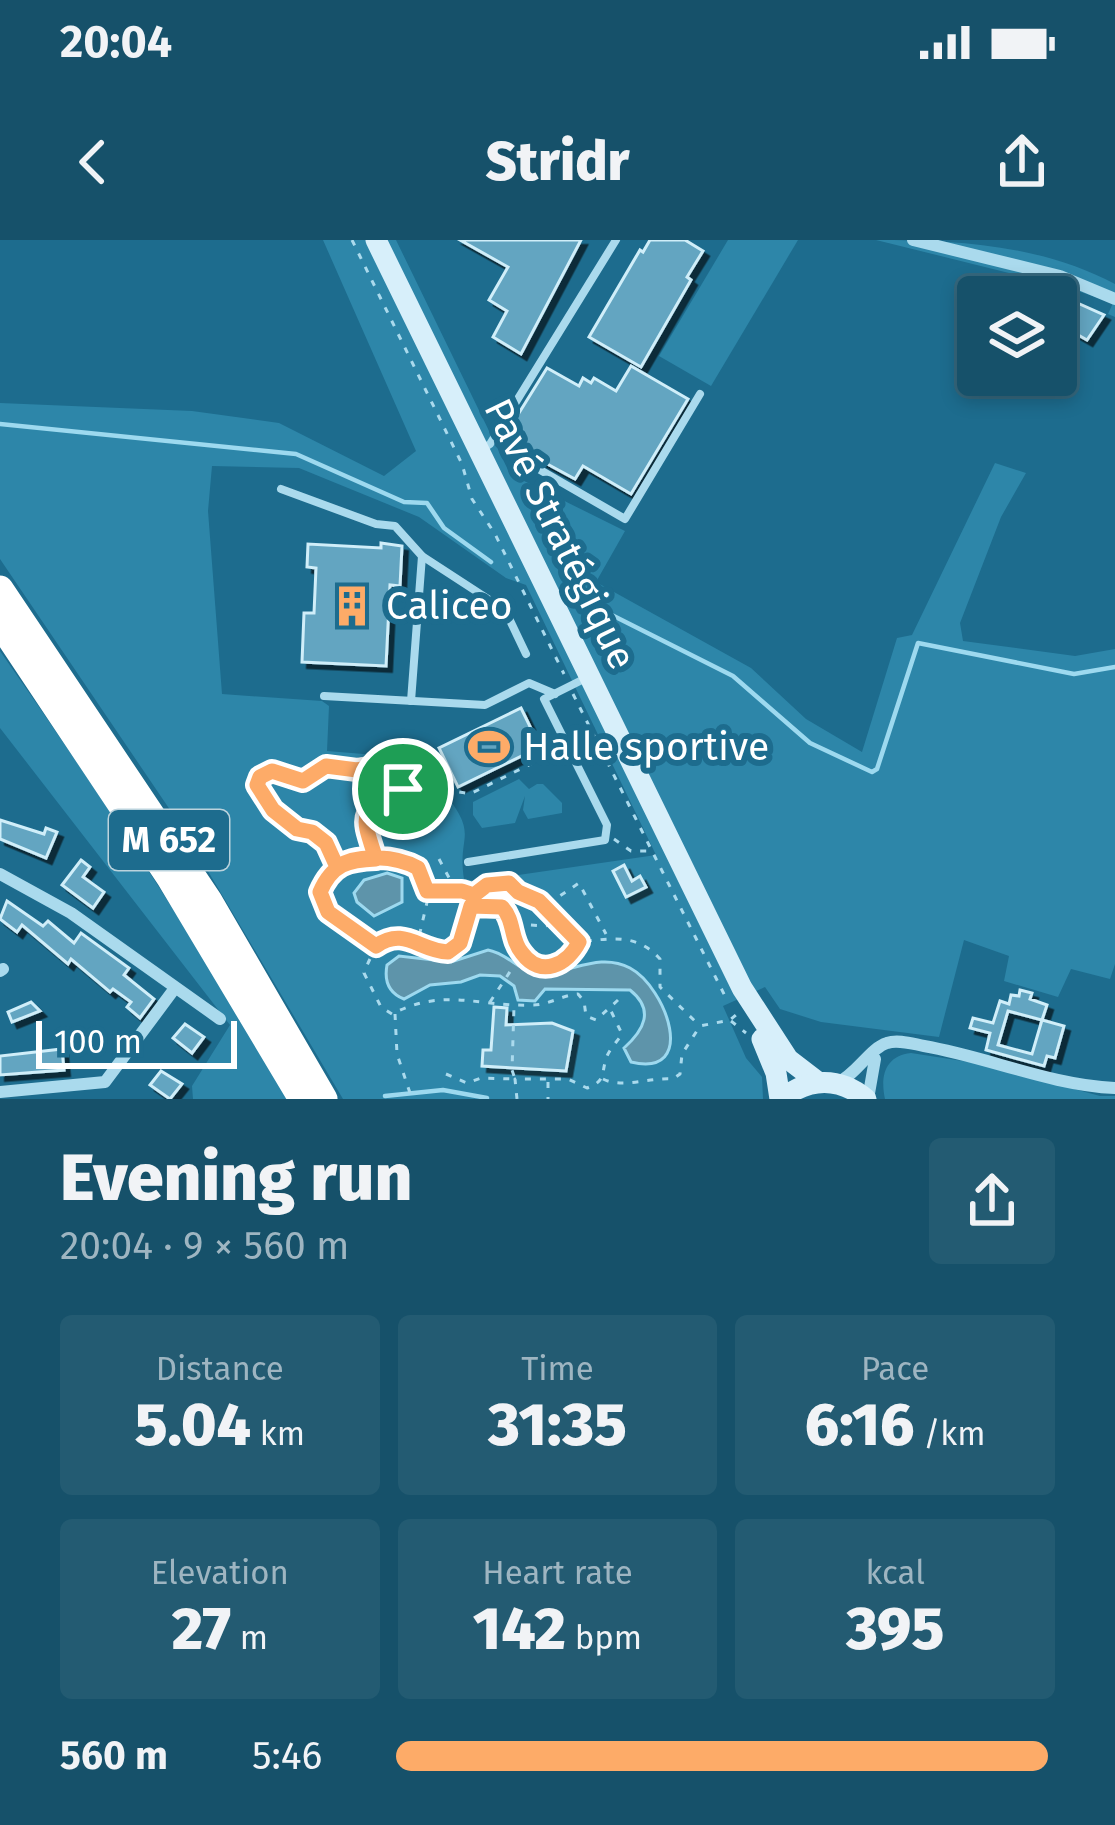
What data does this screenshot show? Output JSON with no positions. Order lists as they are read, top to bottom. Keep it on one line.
{"streets":{"highway":["M 652"],"main road":["Pavé Stratégique"]},"places":{"building":["Caliceo"],"sports":["Halle sportive"]},"scale_bar":"100 m","page":{"status":"20:04","header":"Stridr","scale":"100 m","heading":["Evening run","20:04 · 9 × 560 m"],"stats":[["Distance","5.04 km"],["Time","31:35"],["Pace","6:16 /km"],["Elevation","27 m"],["Heart rate","142 bpm"],["kcal","395"]],"list":[{"name":"560 m","note":"5:46"}]}}
